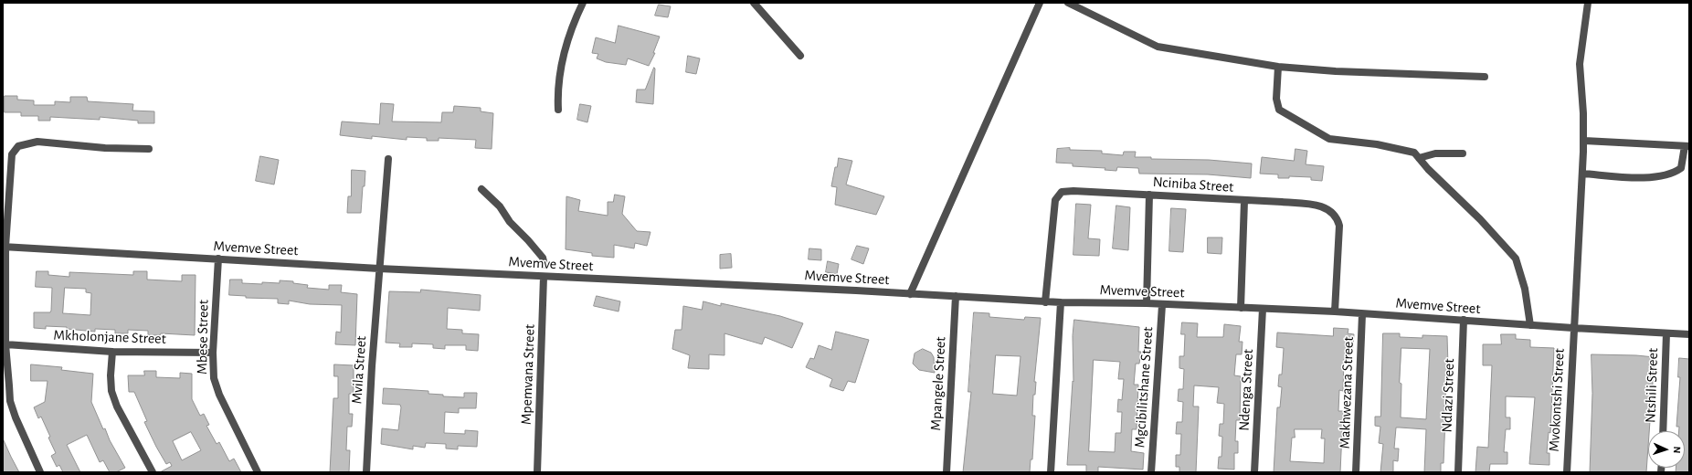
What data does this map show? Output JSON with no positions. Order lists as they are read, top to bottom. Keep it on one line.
{"streets":{"street":["Nciniba Street","Mvemve Street","Mkholonjane Street","Mbese Street","Mvila Street","Mpemvana Street","Mpangele Street","Ntshili Street","Mgcibilitshane Street","Ndenga Street","Makhwezana Street","Ndlazi Street","Mvokontshi Street"]},"crossings":[["Nciniba Street","Mvemve Street"],["Mvemve Street","Mbese Street"],["Mvemve Street","Mvila Street"],["Mvemve Street","Mpemvana Street"],["Mvemve Street","Mpangele Street"],["Mvemve Street","Ntshili Street"],["Mvemve Street","Mgcibilitshane Street"],["Mvemve Street","Ndenga Street"],["Mvemve Street","Makhwezana Street"],["Mvemve Street","Ndlazi Street"],["Mvemve Street","Mvokontshi Street"],["Mkholonjane Street","Mbese Street"]],"north":"right"}
